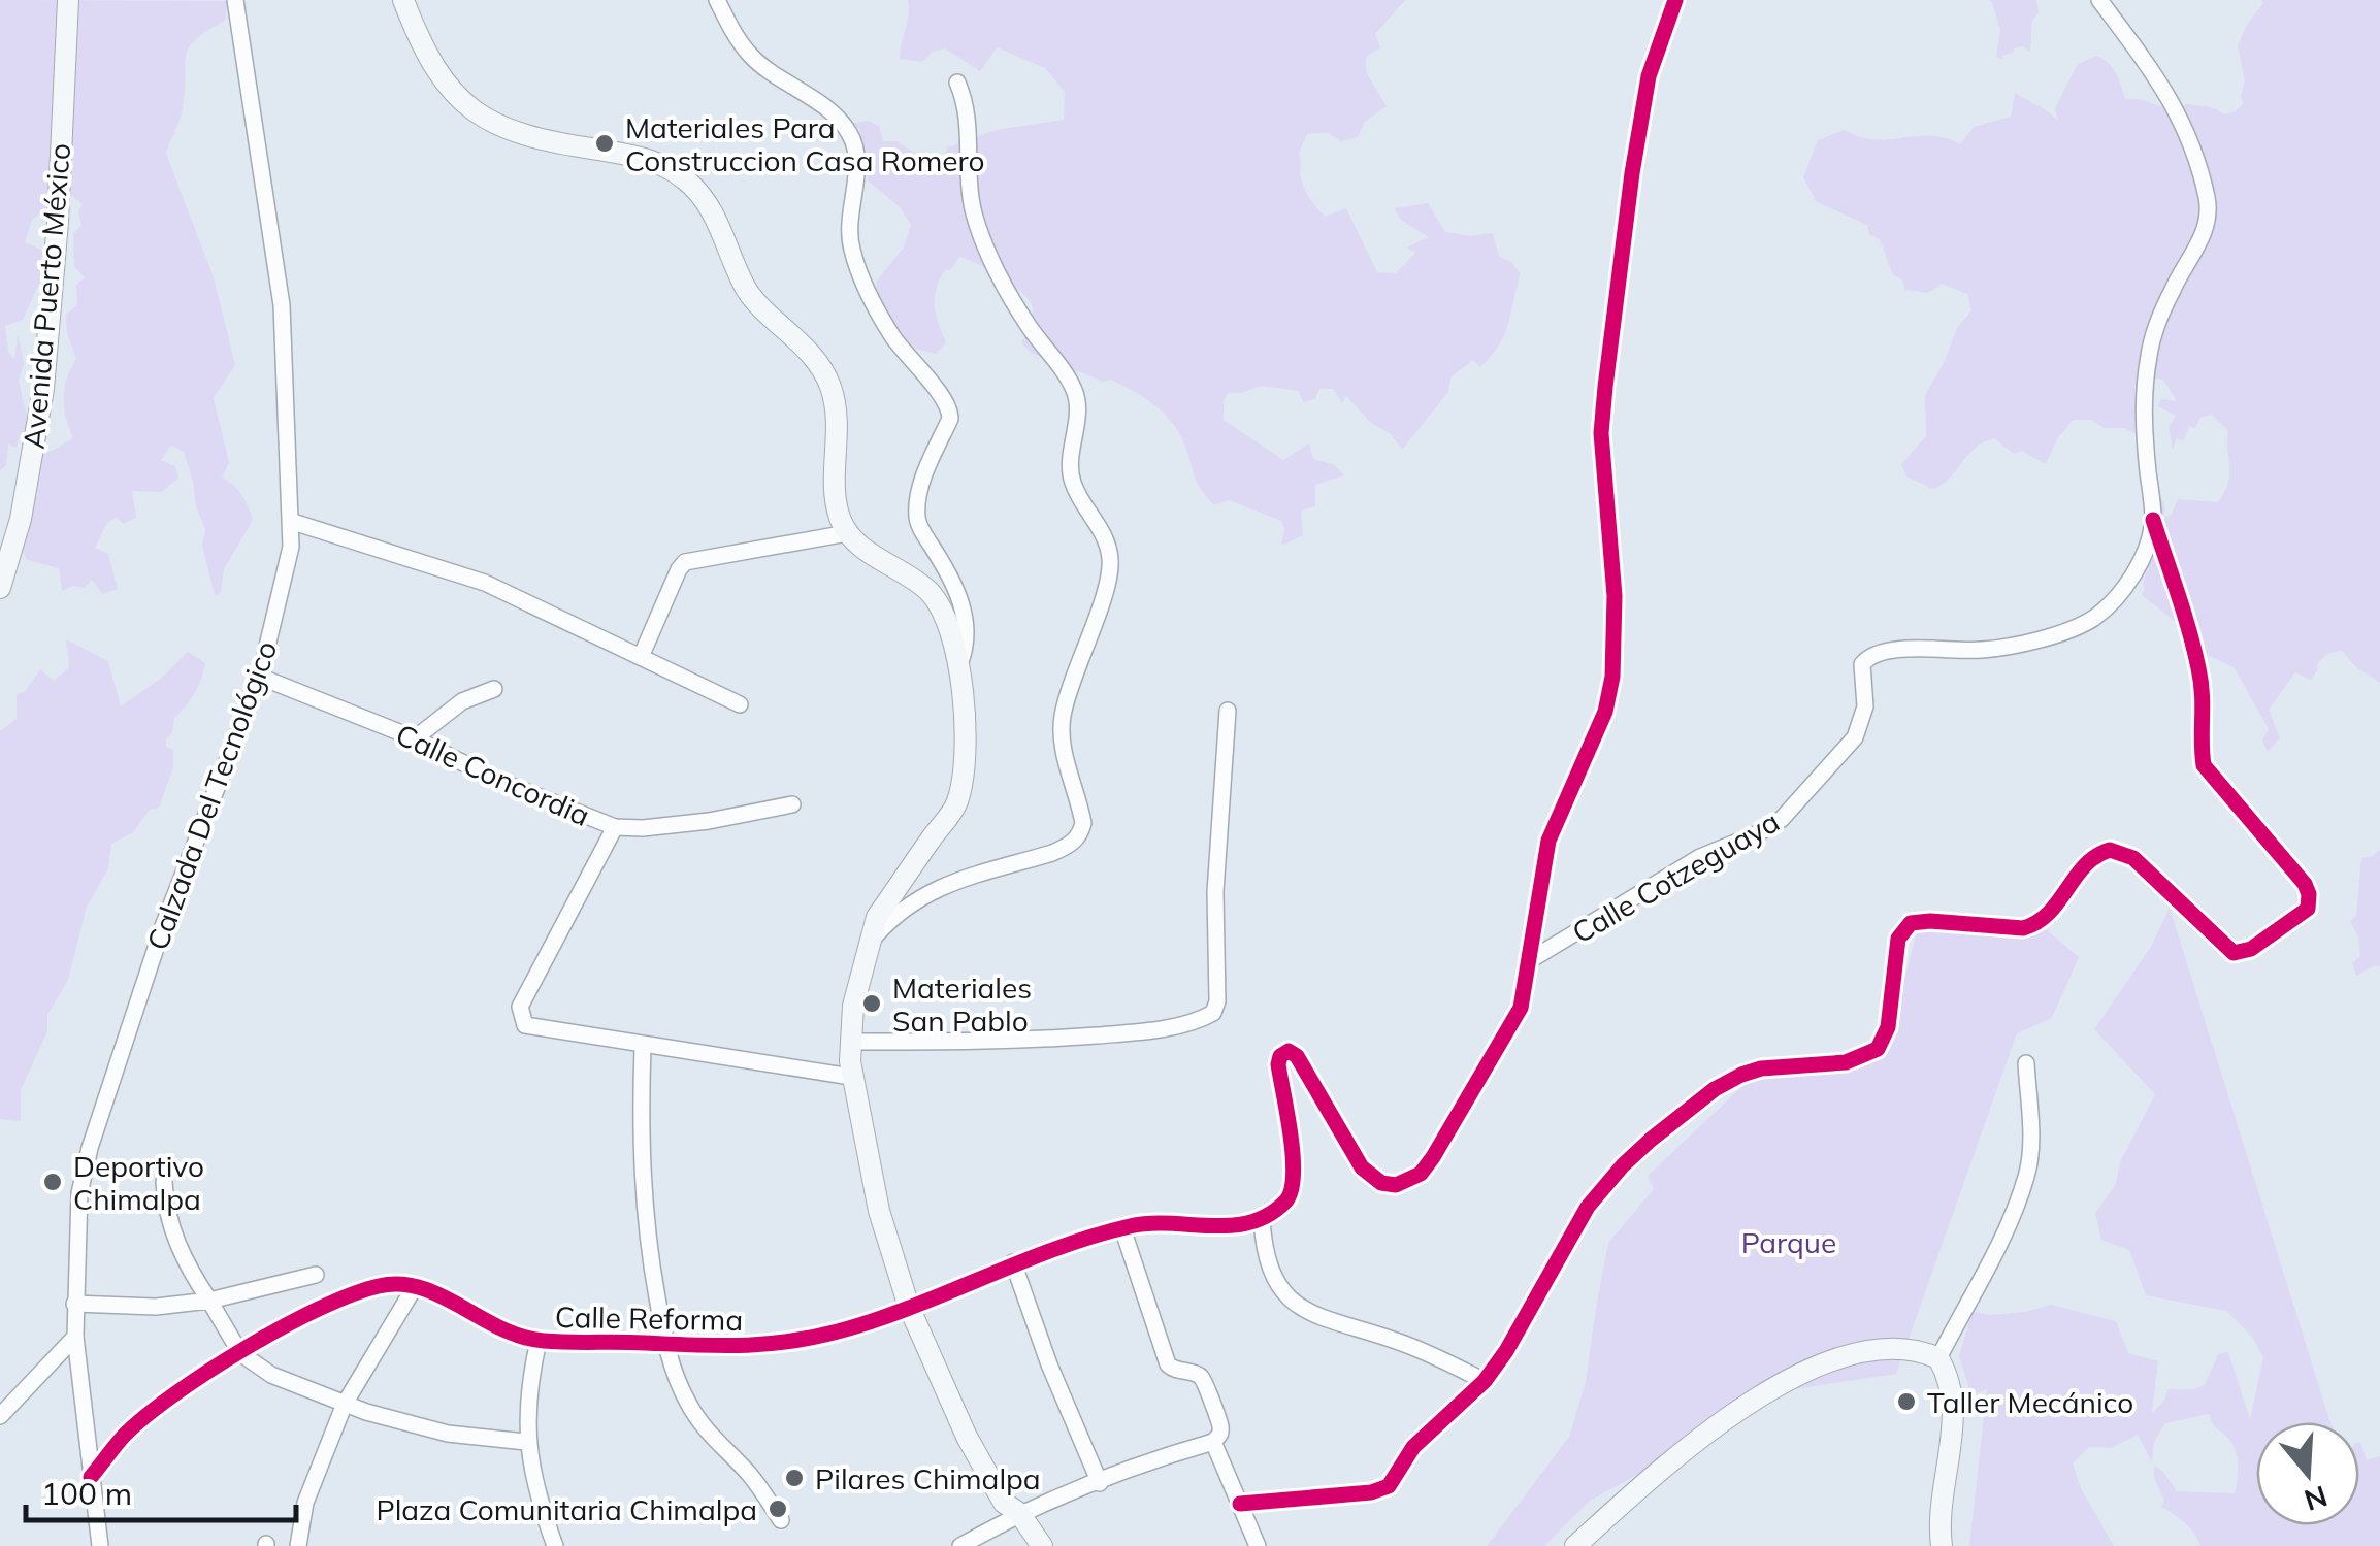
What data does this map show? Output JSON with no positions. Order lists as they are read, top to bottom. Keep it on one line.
{"streets":{"main road":["Avenida Puerto México"],"street":["Calle Concordia","Calzada Del Tecnológico","Calle Cotzeguaya","Calle Reforma"]},"crossings":[["Calle Concordia","Calzada Del Tecnológico"]],"parks":["Parque"],"places":["Materiales Para Construccion Casa Romero","Materiales San Pablo","Deportivo Chimalpa","Taller Mecánico","Pilares Chimalpa","Plaza Comunitaria Chimalpa"],"scale_bar":"100 m","north":"bottom"}
